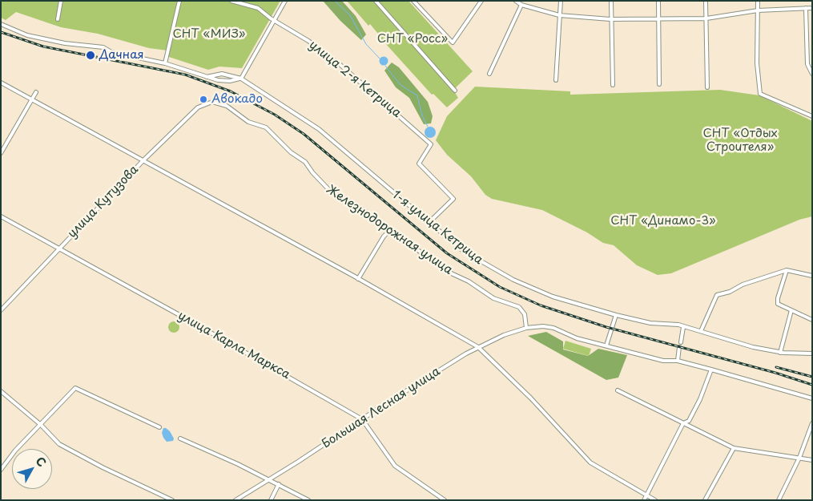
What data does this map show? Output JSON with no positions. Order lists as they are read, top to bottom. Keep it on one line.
{"streets":{"street":["улица 2-я Кетрица","улица Кутузова","1-я улица Кетрица","Железнодорожная улица","улица Карла Маркса","Большая Лесная улица"]},"crossings":[["улица 2-я Кетрица","1-я улица Кетрица"],["улица Кутузова","Железнодорожная улица"],["улица Кутузова","улица Карла Маркса"],["Железнодорожная улица","Большая Лесная улица"],["улица Карла Маркса","Большая Лесная улица"]],"parks":["СНТ «МИЗ»","СНТ «Росс»","СНТ «Отдых Строителя»","СНТ «Динамо-3»"],"places":["Дачная","Авокадо"],"north":"top right"}
